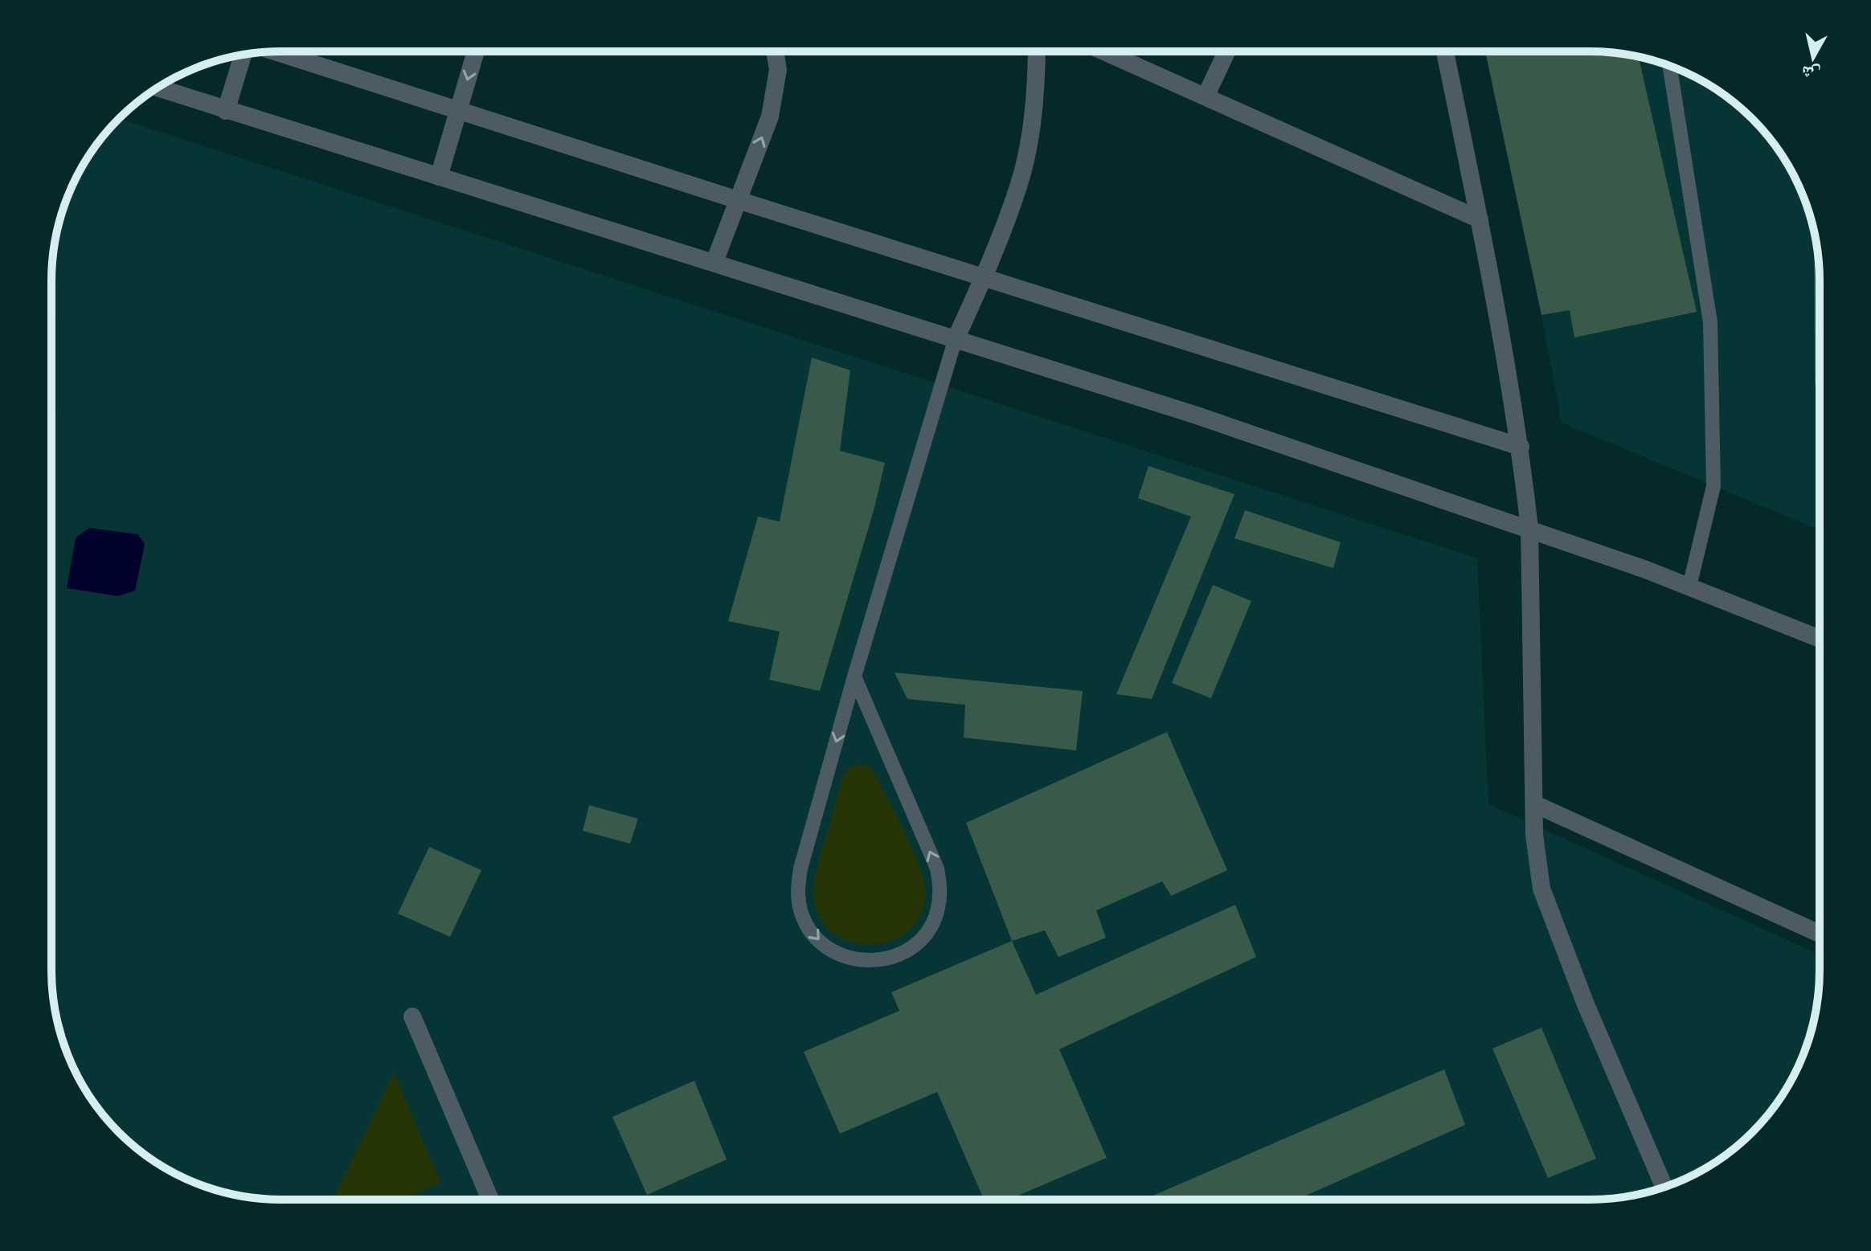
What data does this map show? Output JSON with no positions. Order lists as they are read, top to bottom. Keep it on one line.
{"north":"bottom"}
